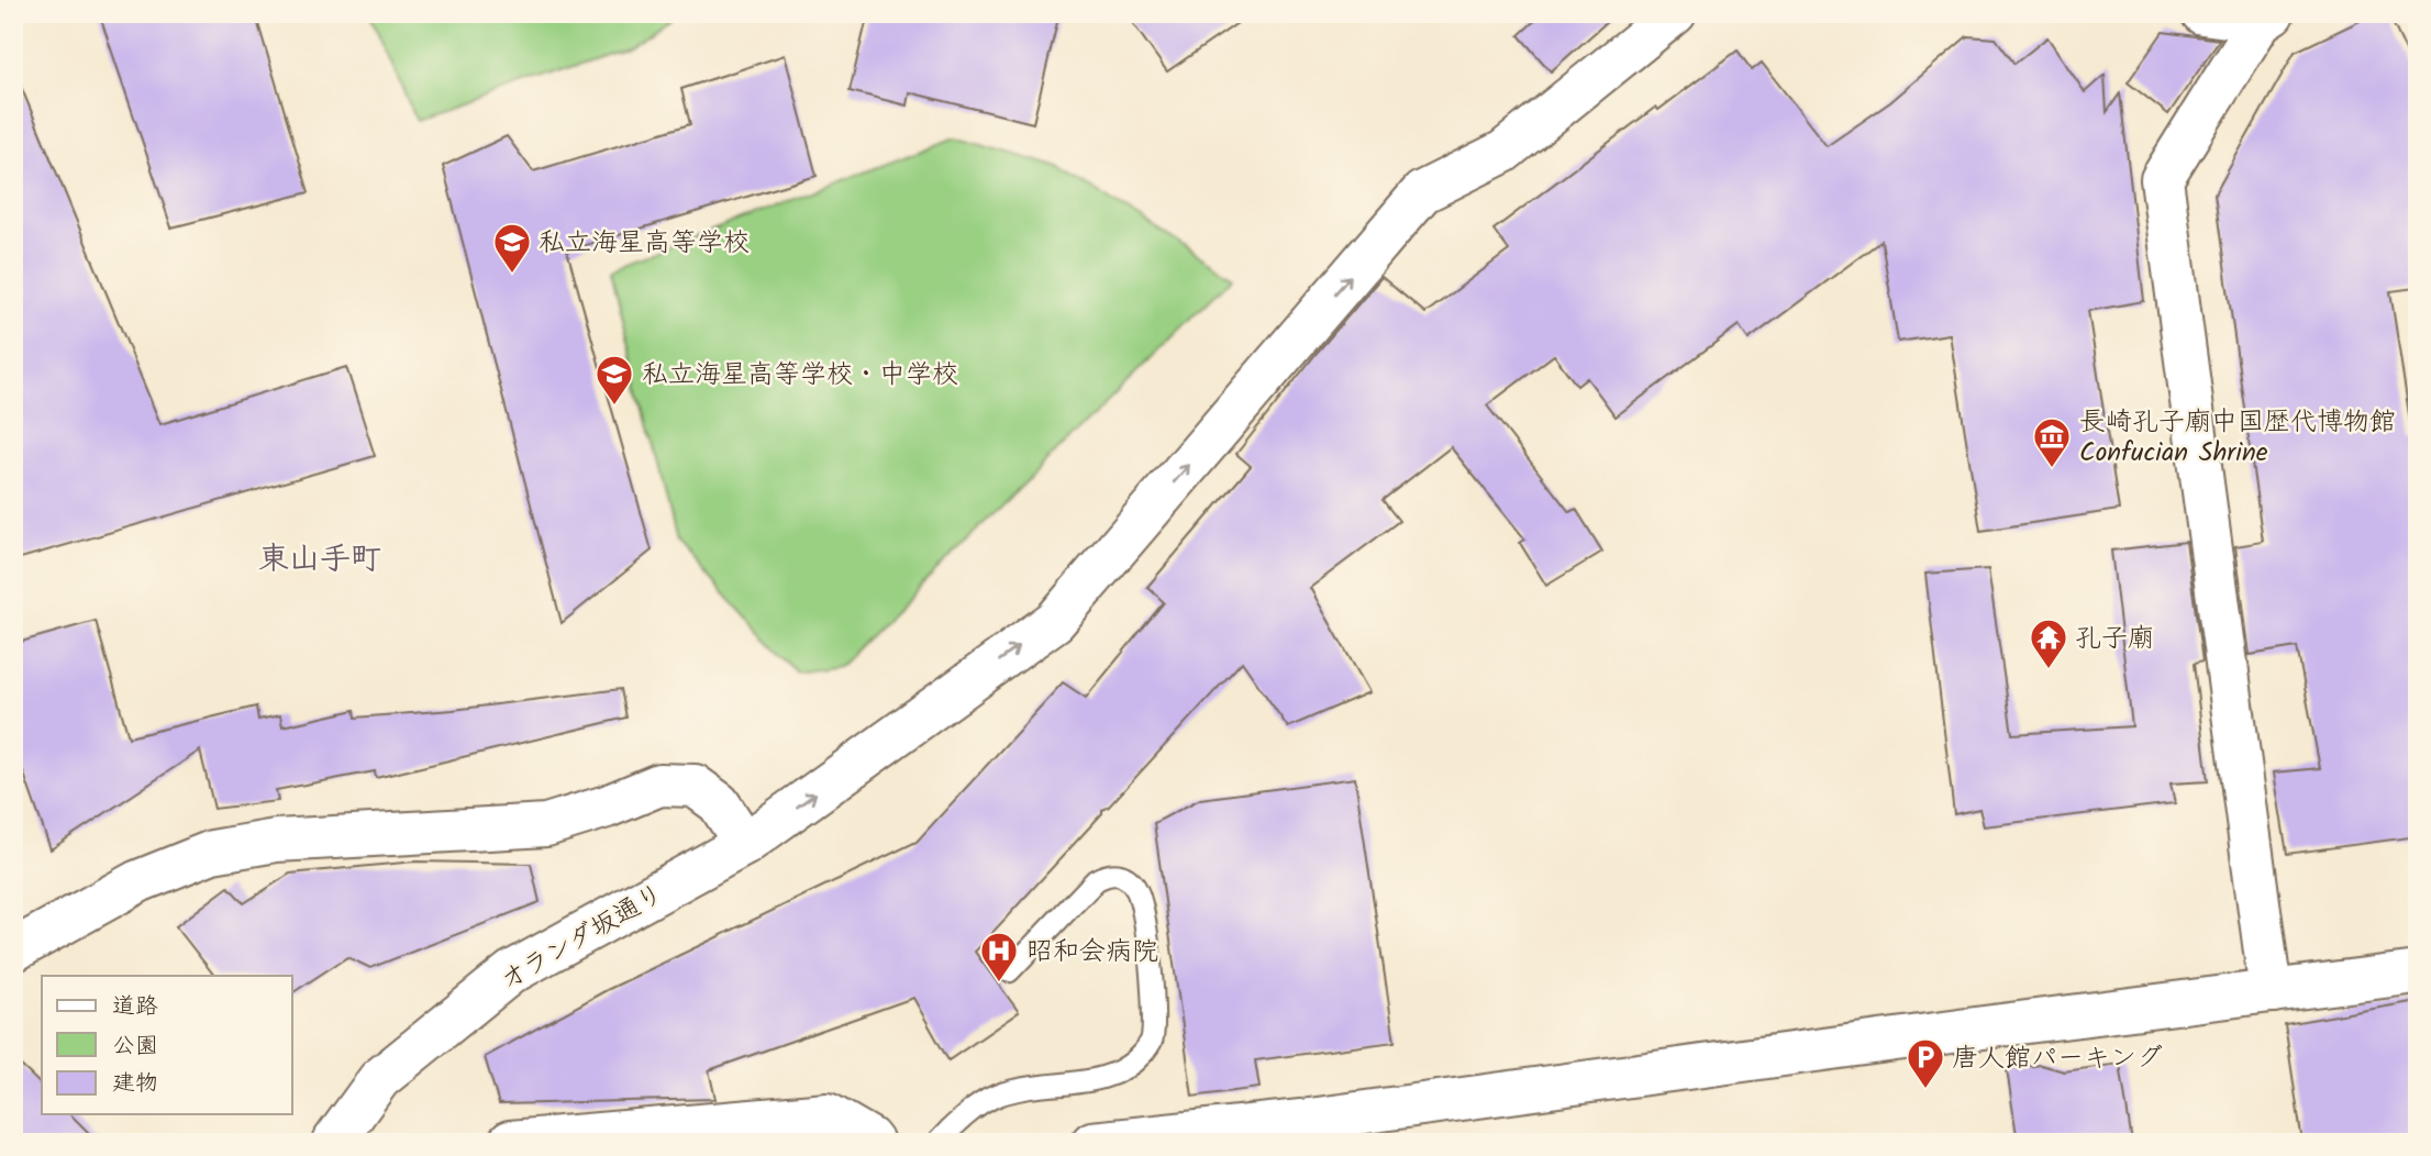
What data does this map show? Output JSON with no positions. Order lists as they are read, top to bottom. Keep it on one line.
{"streets":{"street":["オランダ坂通り"]},"one_way":["オランダ坂通り"],"districts":["東山手町"],"places":{"school or university":["私立海星高等学校","私立海星高等学校・中学校"],"museum":["長崎孔子廟中国歴代博物館 Confucian Shrine"],"temple":["孔子廟"],"hospital":["昭和会病院"],"parking":["唐人館パーキング"]},"legend":["道路","公園","建物"]}
